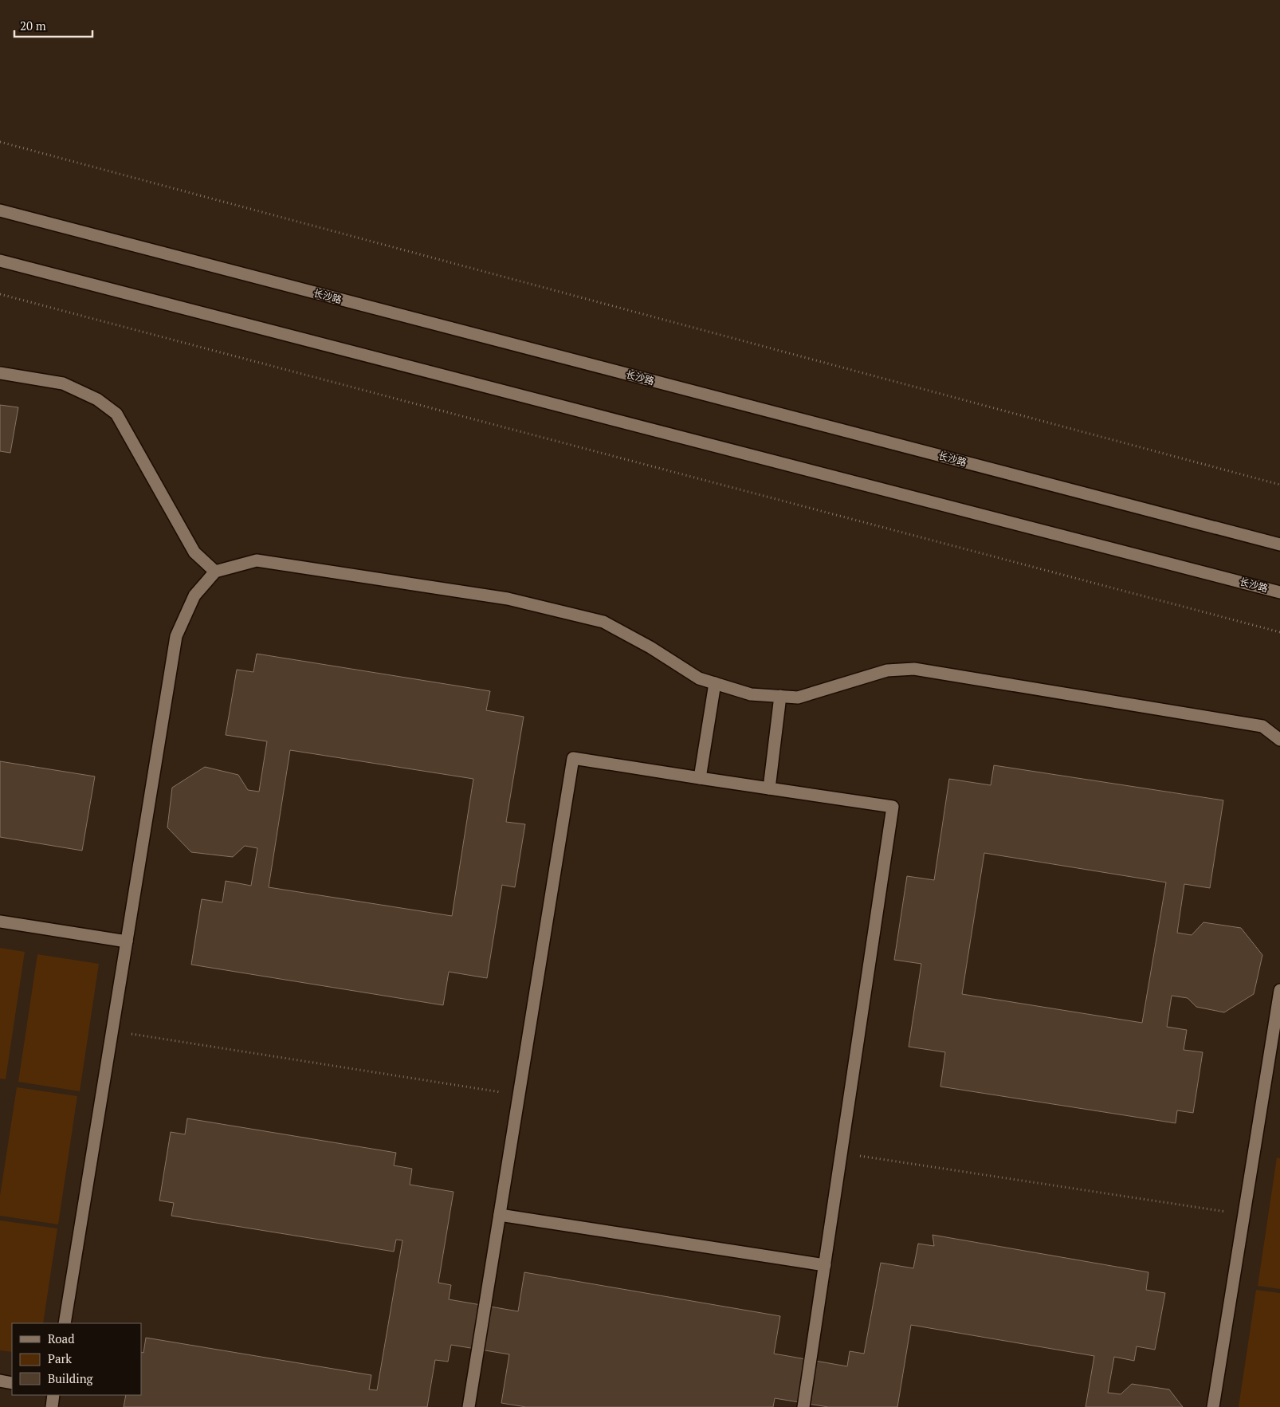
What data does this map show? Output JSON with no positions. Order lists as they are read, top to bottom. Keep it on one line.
{"streets":{"main road":["长沙路"]},"legend":["Road","Park","Building"],"scale_bar":"20 m"}
